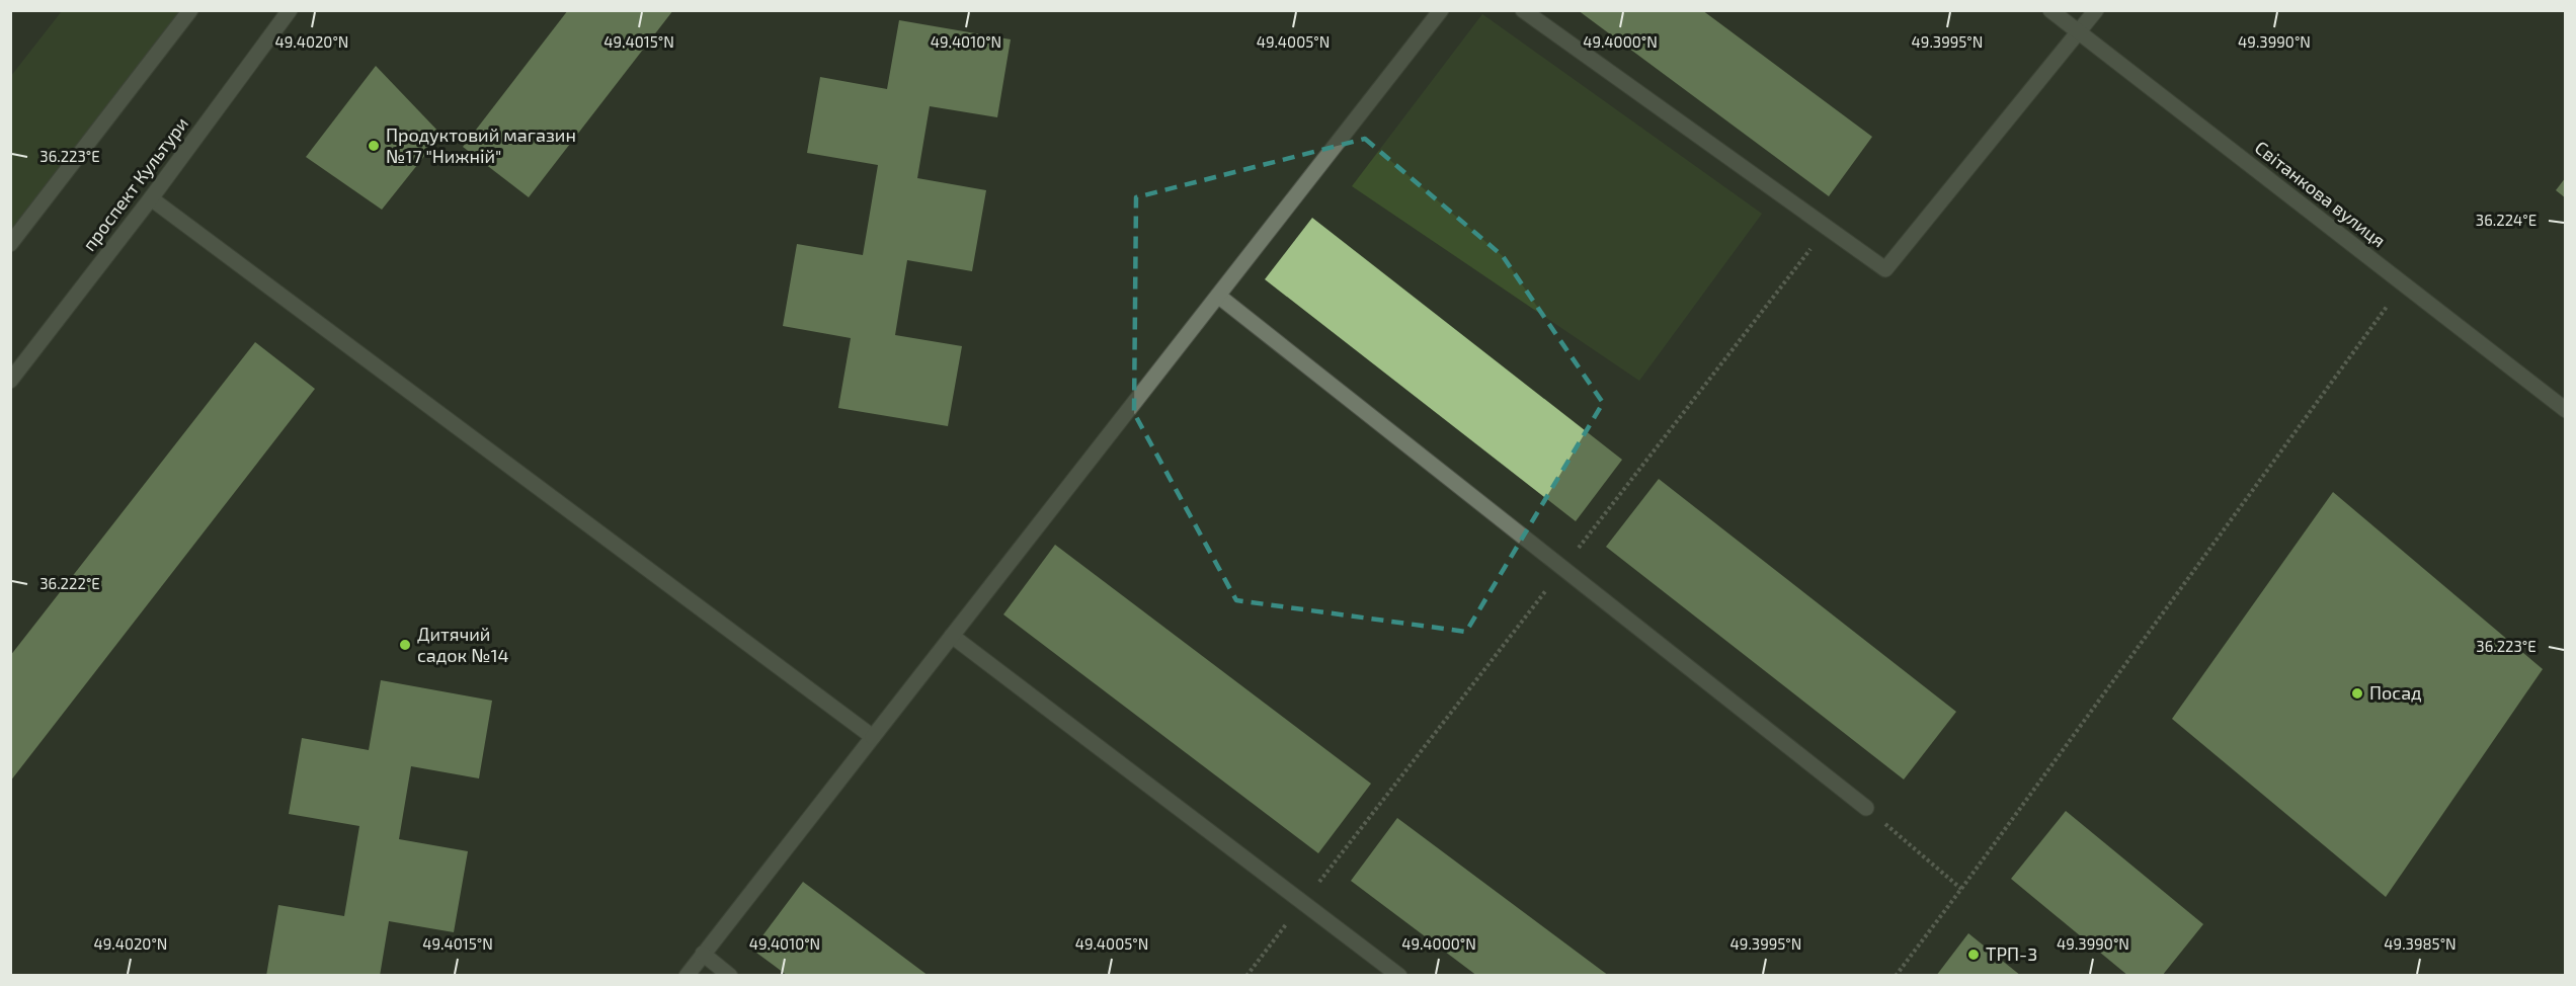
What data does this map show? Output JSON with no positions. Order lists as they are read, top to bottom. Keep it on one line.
{"streets":{"street":["проспект Культури","Світанкова вулиця"]},"places":["Продуктовий магазин №17 \"Нижній\"","Дитячий садок №14","Посад","ТРП-3"],"coordinates":["49.4020°N","49.4015°N","49.4010°N","49.4005°N","49.4000°N","49.3995°N","49.3990°N","36.223°E","36.224°E","36.222°E","49.3985°N"]}
